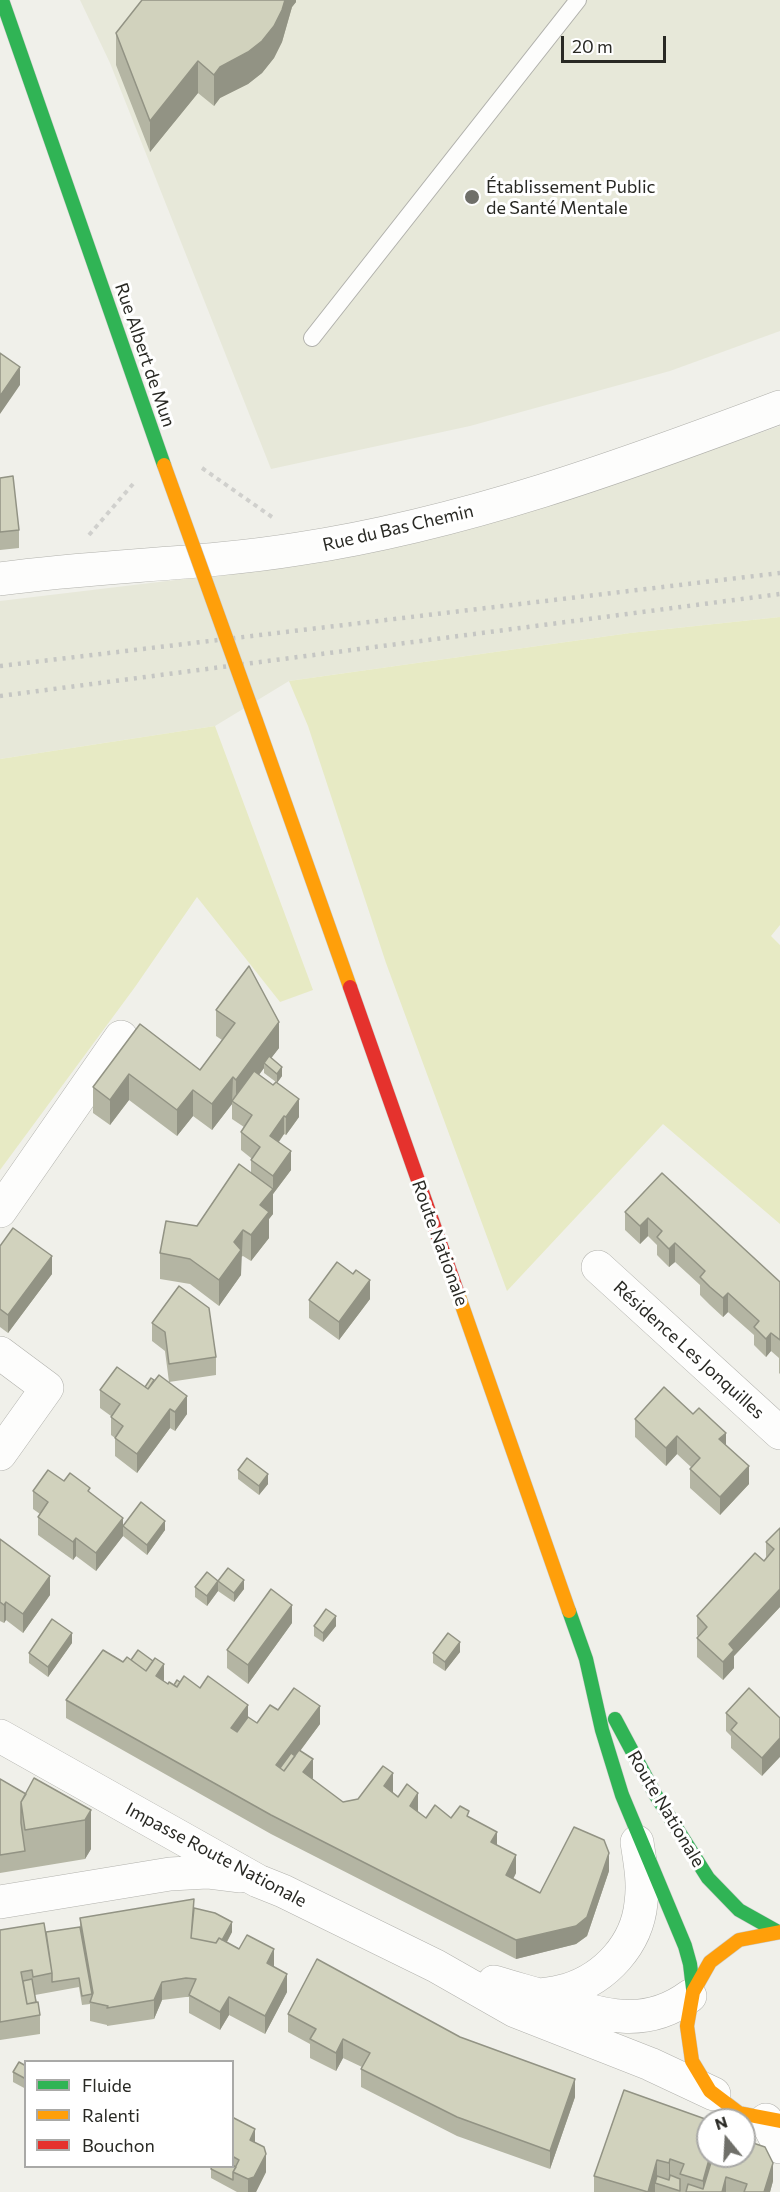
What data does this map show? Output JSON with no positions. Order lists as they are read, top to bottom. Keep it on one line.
{"streets":{"main road":["Rue Albert de Mun","Route Nationale"],"street":["Rue du Bas Chemin","Résidence Les Jonquilles","Impasse Route Nationale"]},"crossings":[["Rue Albert de Mun","Route Nationale"],["Route Nationale","Impasse Route Nationale"]],"places":["Établissement Public de Santé Mentale"],"legend":["Fluide","Ralenti","Bouchon"],"scale_bar":"20 m","north":"top"}
